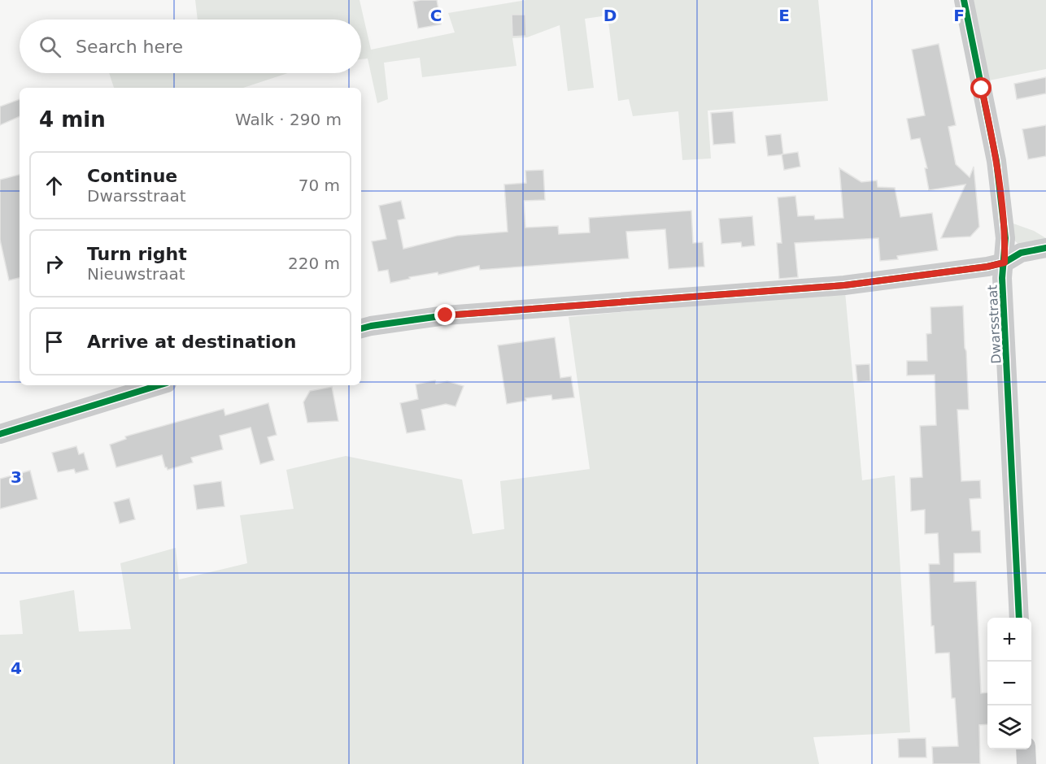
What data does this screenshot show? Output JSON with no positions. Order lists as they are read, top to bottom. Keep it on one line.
{"streets":{"street":["Dwarsstraat"]},"page":{"search":"Search here","heading":["4 min","Walk · 290 m"],"list":[["Continue","Dwarsstraat","70 m"],["Turn right","Nieuwstraat","220 m"],"Arrive at destination"],"map_buttons":["+","−"]},"grid":{"columns":["C","D","E","F"],"rows":["3","4"]}}
